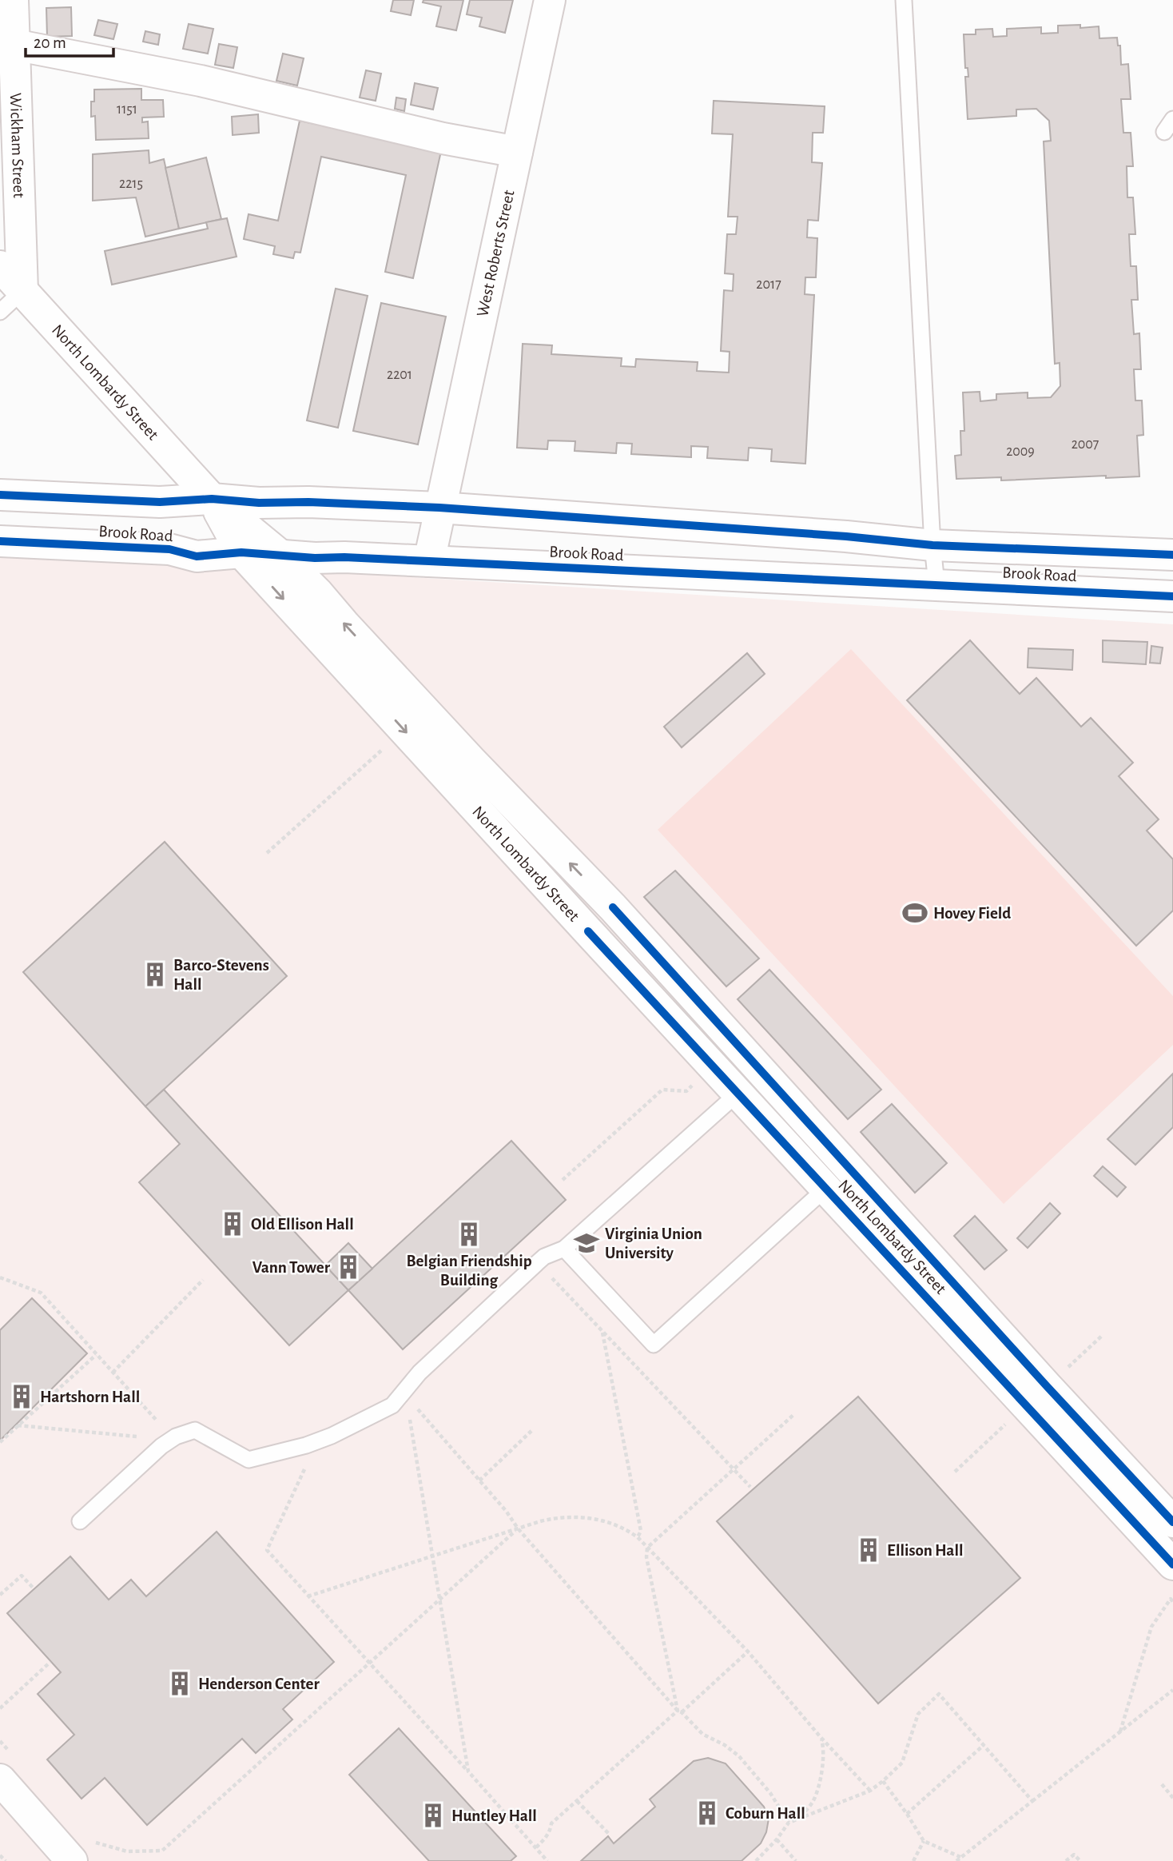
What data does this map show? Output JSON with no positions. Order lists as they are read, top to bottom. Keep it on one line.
{"streets":{"main road":["Wickham Street","West Roberts Street","North Lombardy Street","Brook Road"]},"crossings":[["Wickham Street","North Lombardy Street"],["West Roberts Street","Brook Road"],["North Lombardy Street","Brook Road"]],"places":{"sports":["Hovey Field"],"building":["Barco-Stevens Hall","Old Ellison Hall","Belgian Friendship Building","Vann Tower","Hartshorn Hall","Ellison Hall","Henderson Center","Coburn Hall","Huntley Hall"],"school or university":["Virginia Union University"]},"house_numbers":["1151","2215","2017","2201","2007","2009"],"scale_bar":"20 m"}
